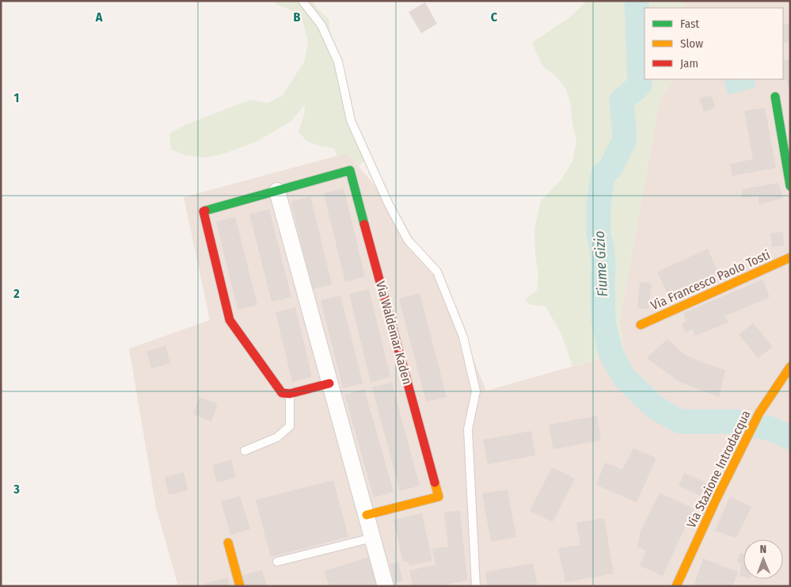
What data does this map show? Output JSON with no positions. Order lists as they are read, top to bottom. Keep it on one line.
{"streets":{"street":["Via Francesco Paolo Tosti","Via Waldemar Kaden","Via Stazione Introdacqua"]},"water":["Fiume Gizio"],"legend":["Fast","Slow","Jam"],"north":"top","grid":{"columns":["A","B","C"],"rows":["1","2","3"]}}
